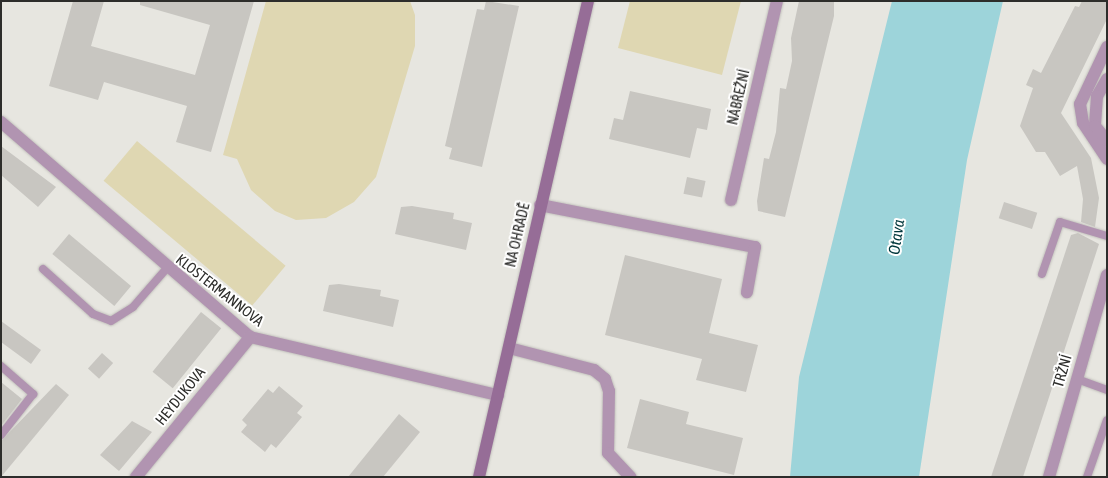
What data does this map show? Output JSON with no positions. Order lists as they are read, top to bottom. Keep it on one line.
{"streets":{"street":["NÁBŘEŽNÍ","NA OHRADĚ","KLOSTERMANNOVA","TRŽNÍ","HEYDUKOVA"]},"crossings":[["NA OHRADĚ","KLOSTERMANNOVA"],["KLOSTERMANNOVA","HEYDUKOVA"]],"water":["Otava"]}
